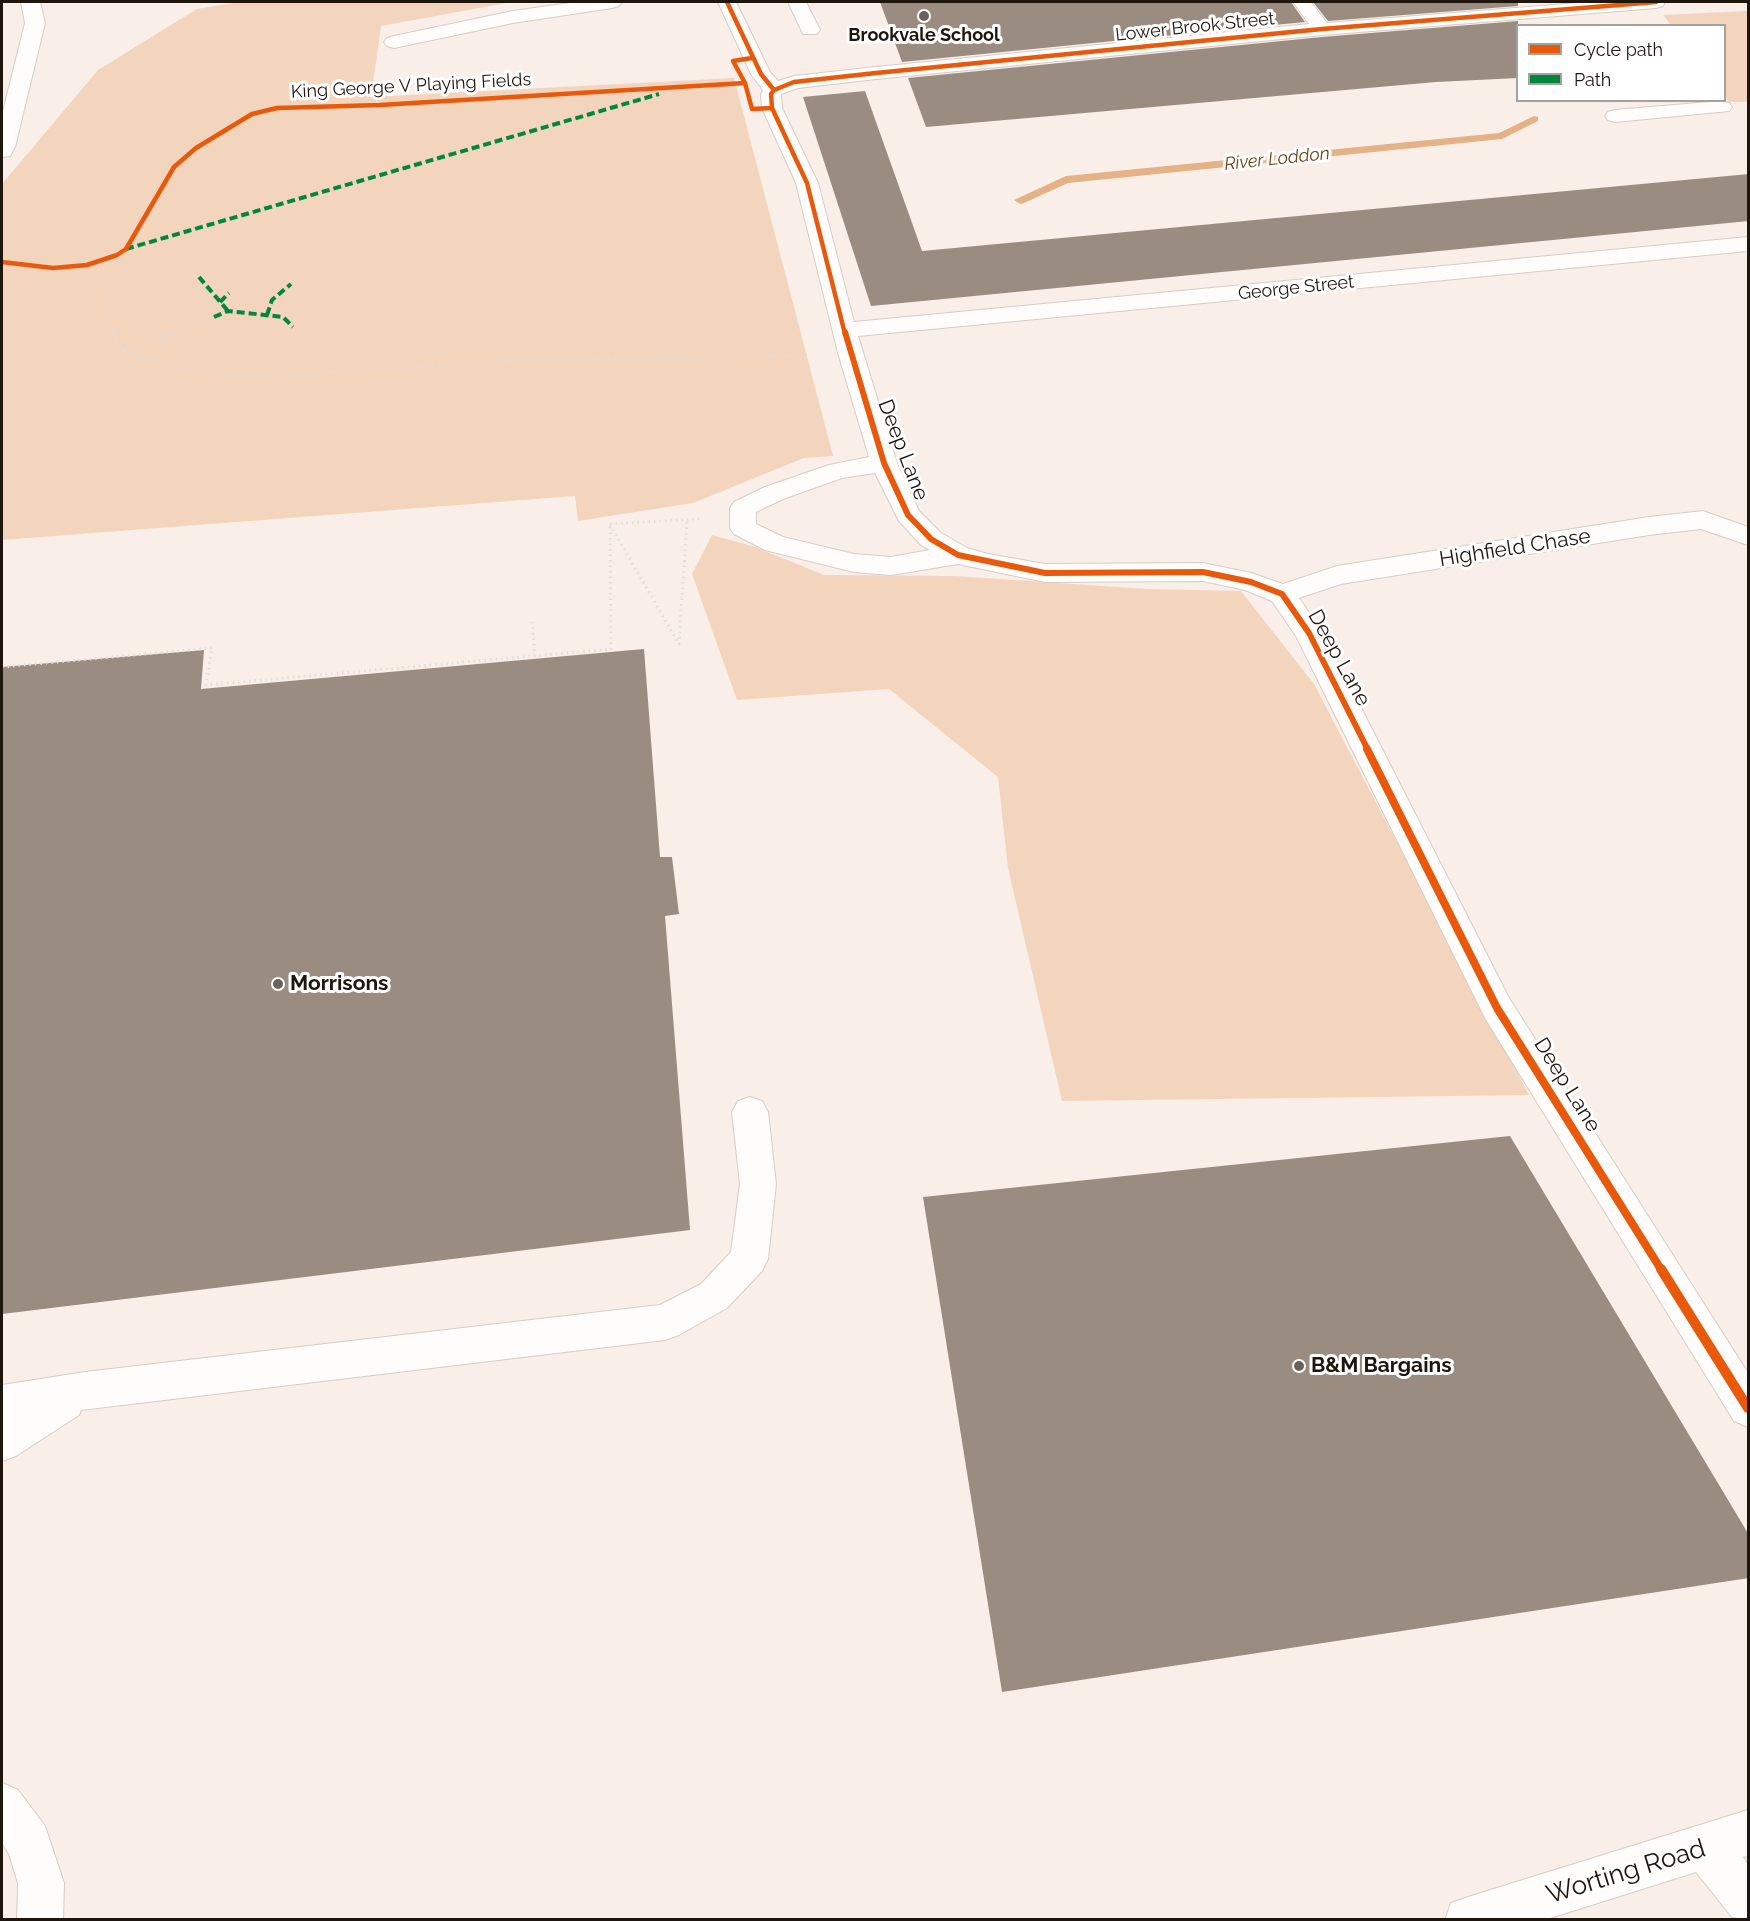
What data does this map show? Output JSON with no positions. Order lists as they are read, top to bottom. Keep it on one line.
{"streets":{"street":["Lower Brook Street","George Street","Deep Lane","Highfield Chase","Worting Road"],"cycle path":["King George V Playing Fields"]},"crossings":[["Lower Brook Street","Deep Lane"],["George Street","Deep Lane"],["Deep Lane","Highfield Chase"]],"water":["River Loddon"],"places":["Brookvale School","Morrisons","B&M Bargains"],"legend":["Cycle path","Path"]}
